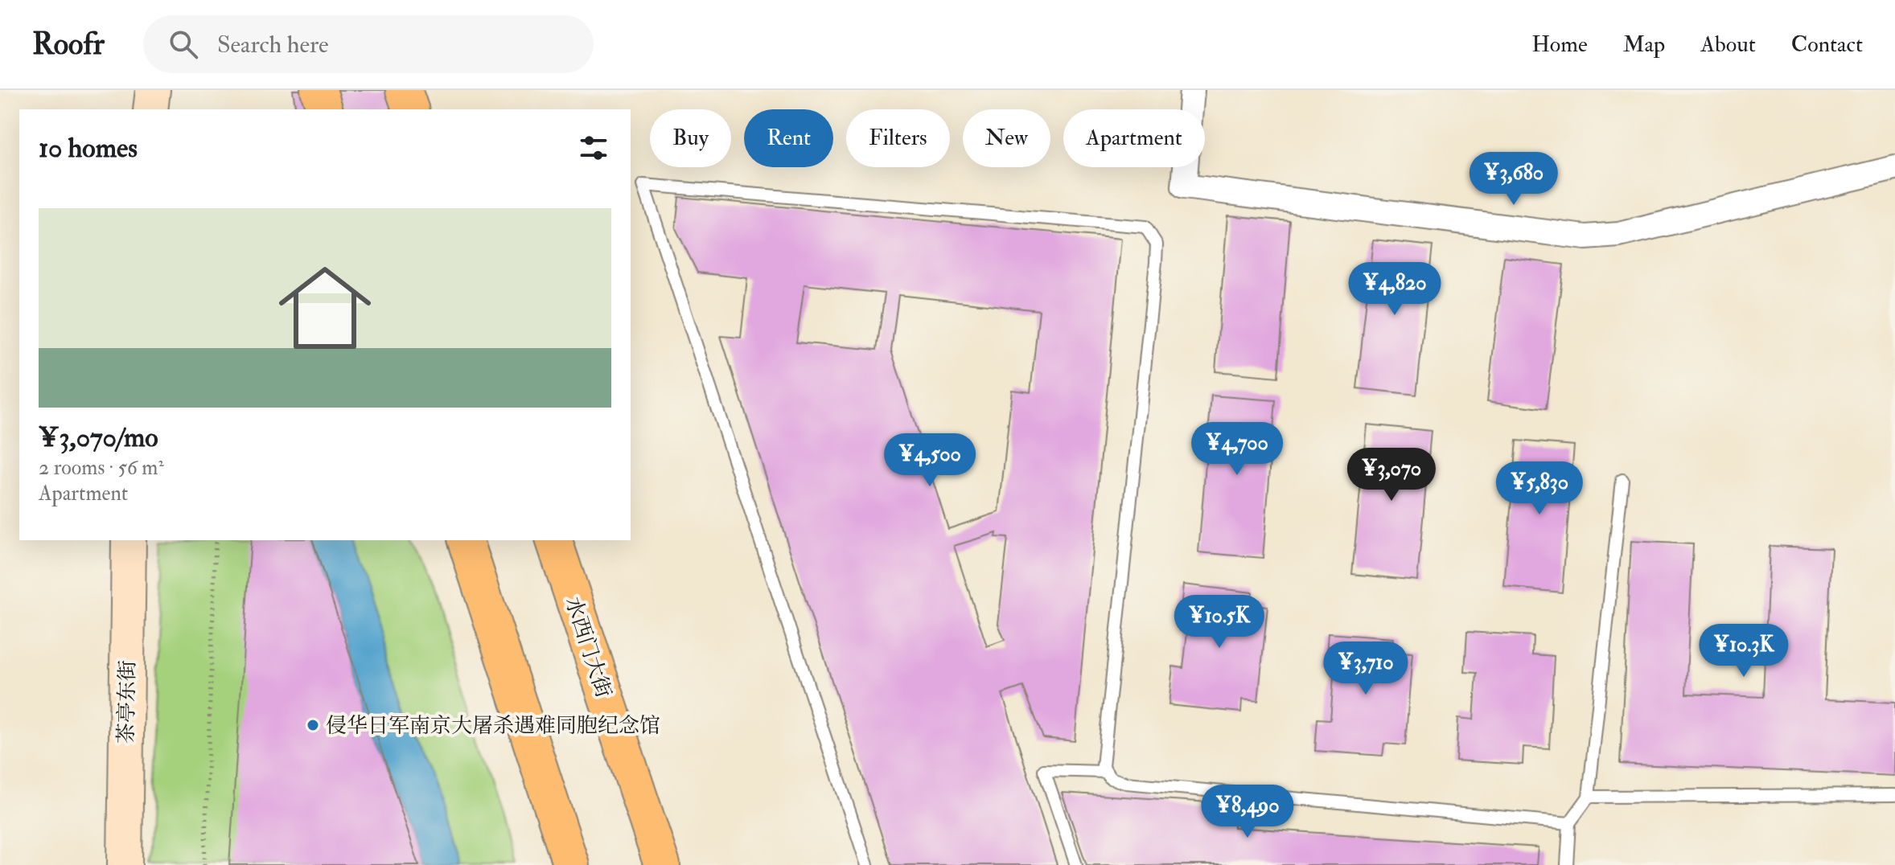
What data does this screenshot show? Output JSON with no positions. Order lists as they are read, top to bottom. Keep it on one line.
{"streets":{"main road":["水西门大街"],"street":["茶亭东街"]},"places":["侵华日军南京大屠杀遇难同胞纪念馆"],"page":{"header":"Roofr","search":"Search here","nav":["Home","Map","About","Contact"],"chip":["Buy","Rent","Filters","New","Apartment"],"heading":"10 homes","price":["¥3,680","¥4,820","¥4,700","¥4,500","¥3,070","¥5,830","¥10.5K","¥10.3K","¥3,710","¥8,490"],"list":[{"name":"¥3,070/mo","note":"2 rooms · 56 m² · Apartment"}]}}
